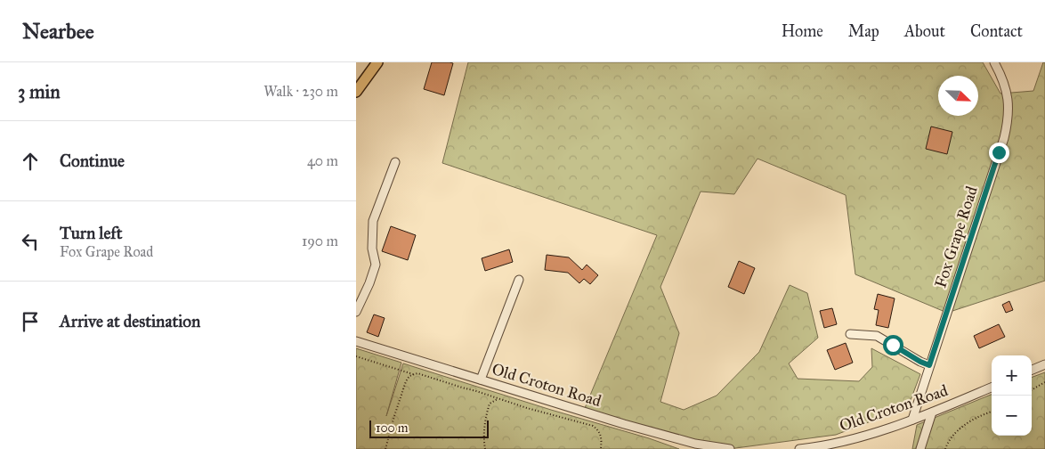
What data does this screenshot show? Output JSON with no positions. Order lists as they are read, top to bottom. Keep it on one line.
{"streets":{"street":["Fox Grape Road","Old Croton Road"]},"crossings":[["Fox Grape Road","Old Croton Road"]],"scale_bar":"100 m","north":"bottom right","page":{"header":"Nearbee","nav":["Home","Map","About","Contact"],"heading":["3 min","Walk · 230 m"],"list":[["Continue","40 m"],["Turn left","Fox Grape Road","190 m"],"Arrive at destination"],"map_buttons":["+","−"],"scale":"100 m"}}
